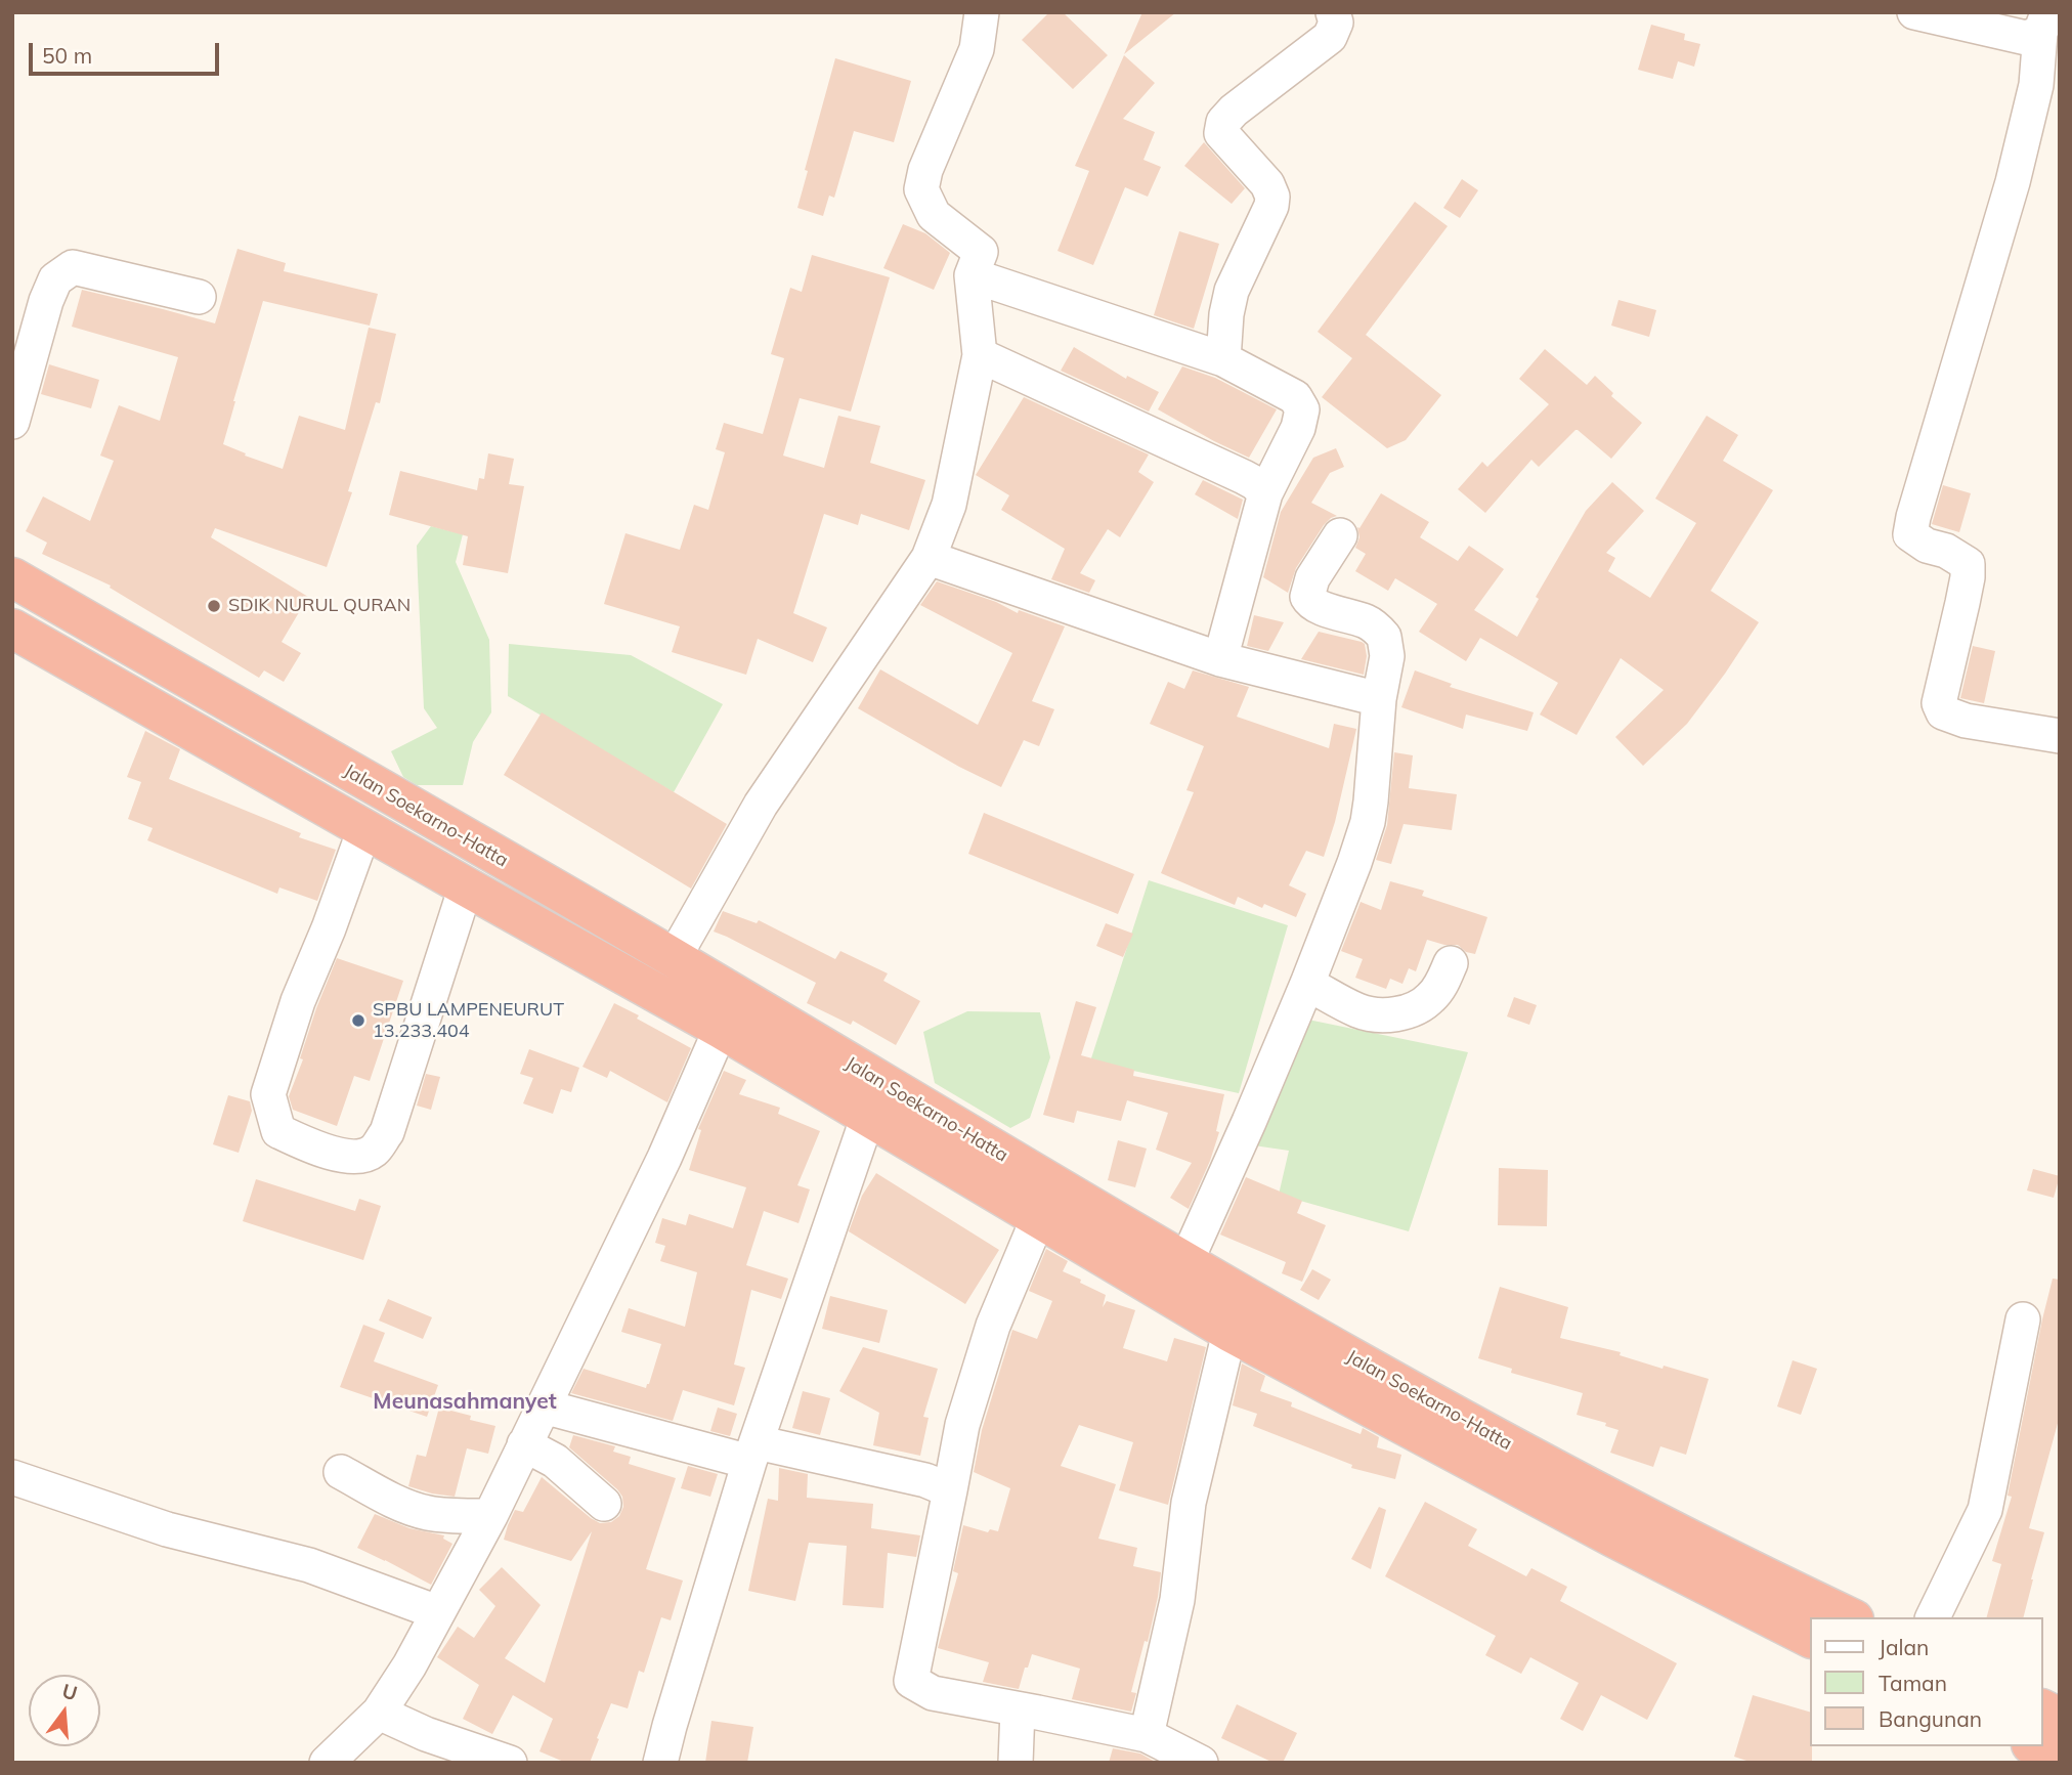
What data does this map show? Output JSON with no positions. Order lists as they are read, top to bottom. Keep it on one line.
{"streets":{"highway":["Jalan Soekarno-Hatta"]},"districts":["Meunasahmanyet"],"places":["SDIK NURUL QURAN","SPBU LAMPENEURUT 13.233.404"],"legend":["Jalan","Taman","Bangunan"],"scale_bar":"50 m","north":"top"}
